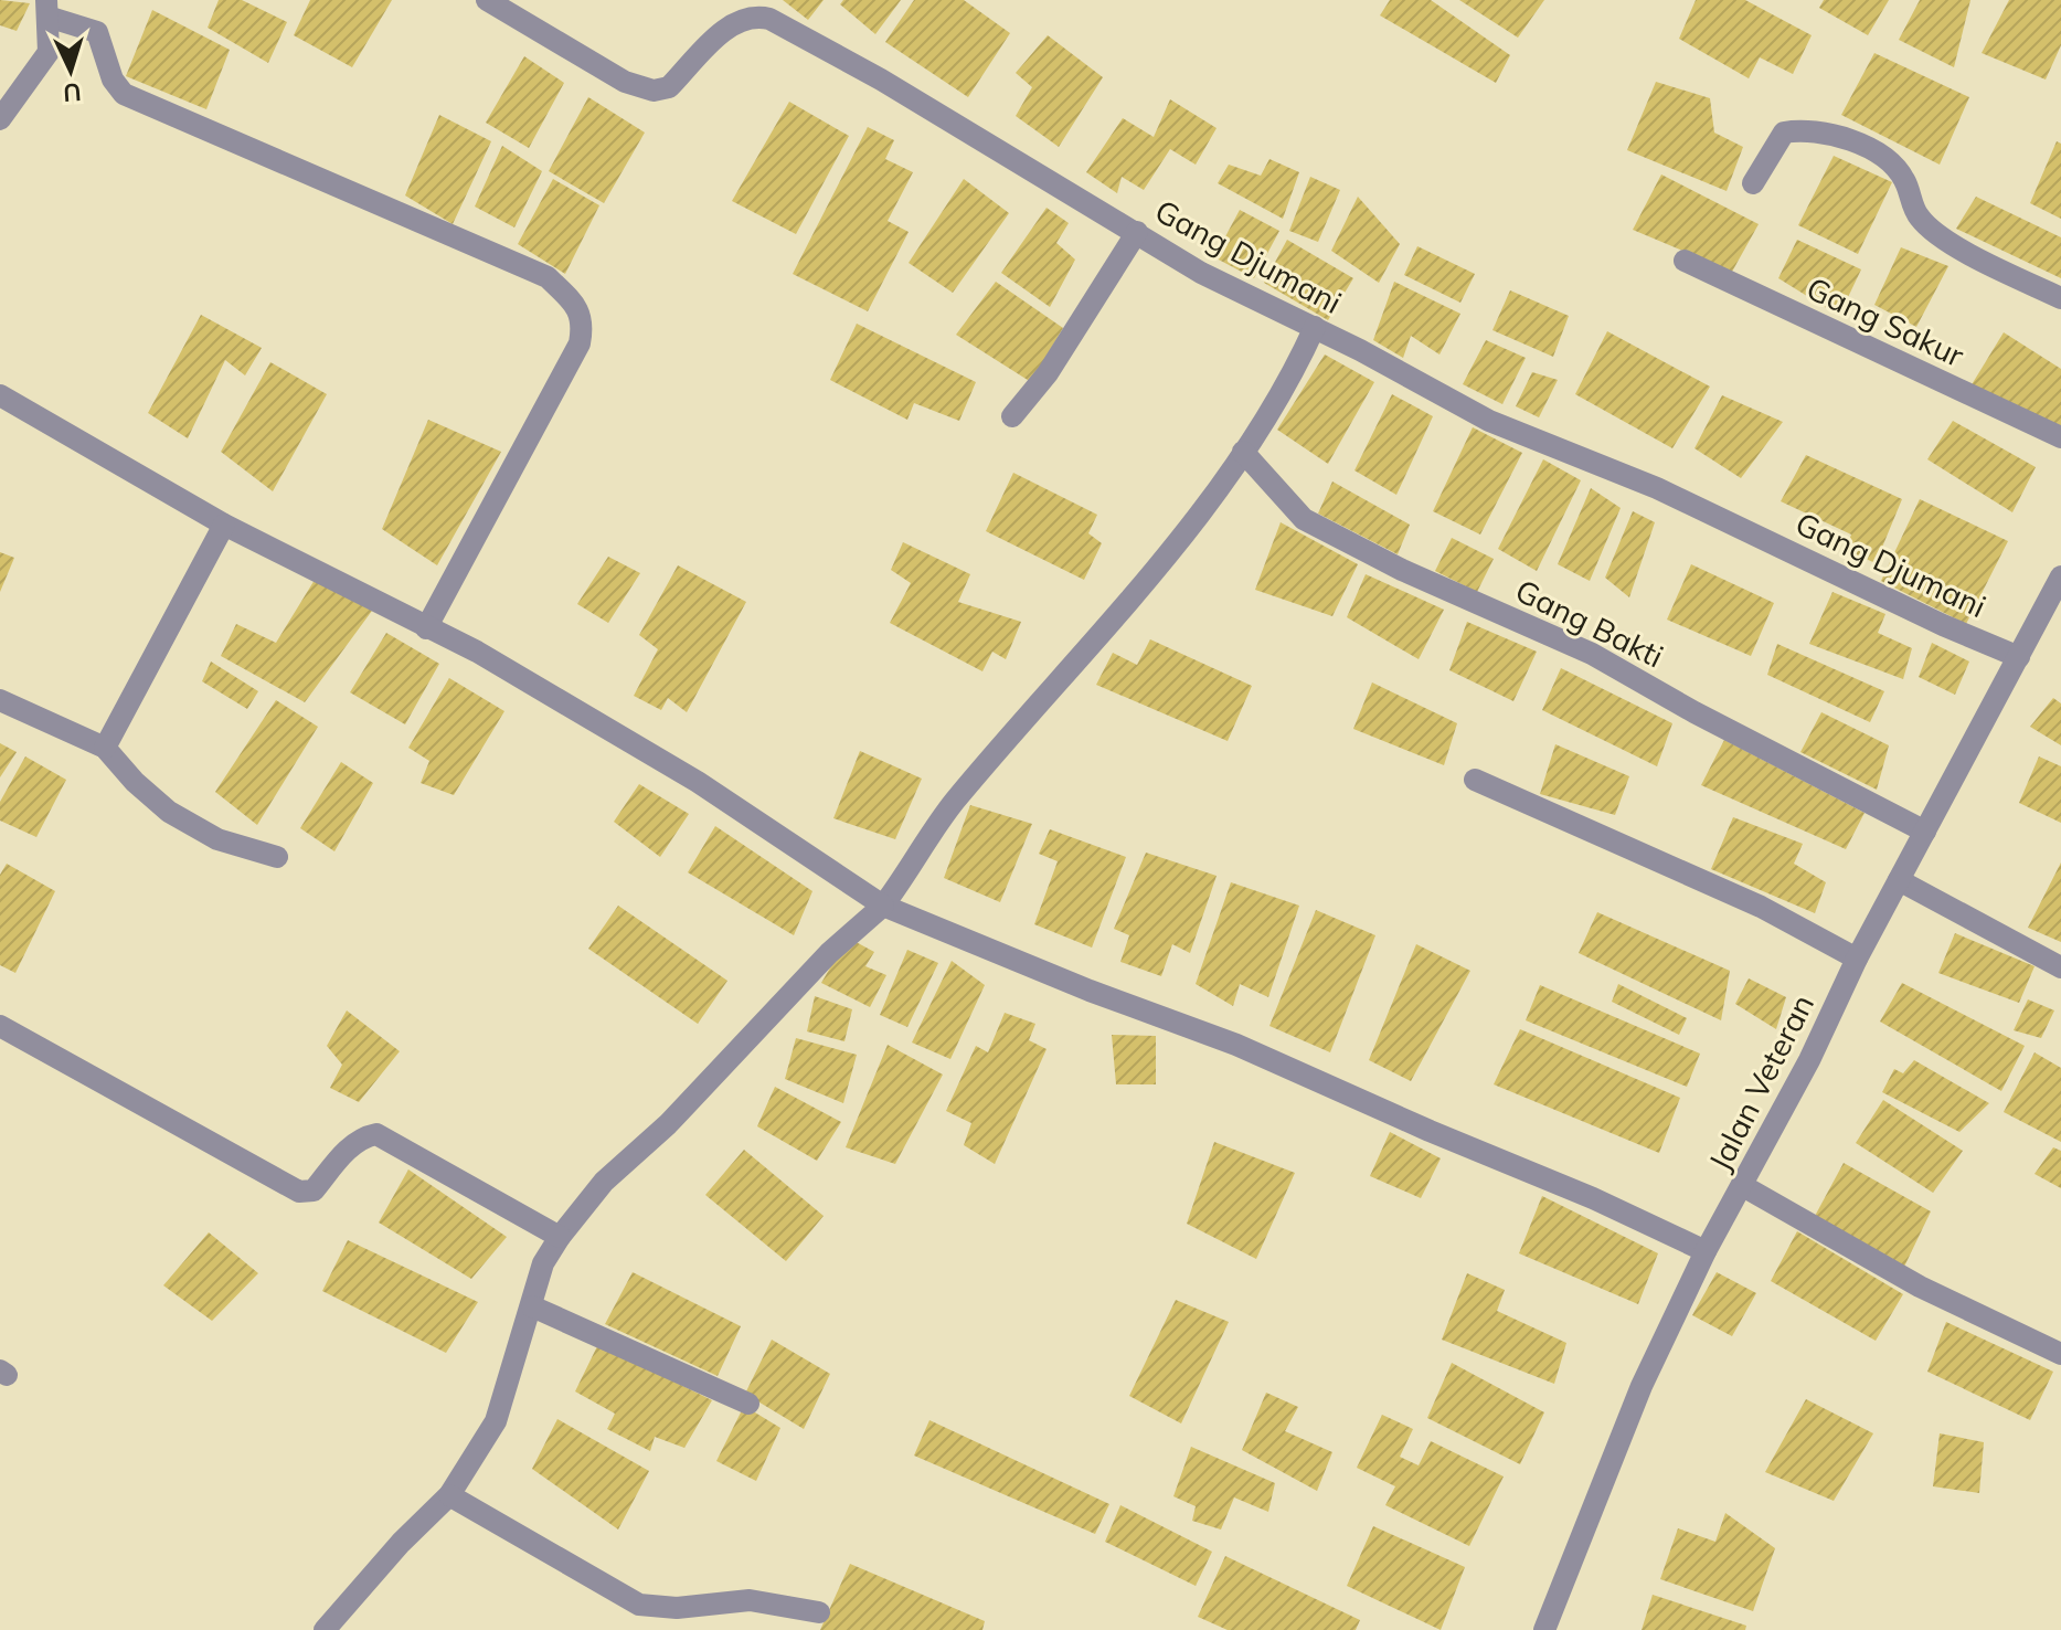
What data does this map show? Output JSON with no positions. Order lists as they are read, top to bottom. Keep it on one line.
{"streets":{"street":["Gang Djumani","Gang Sakur","Gang Bakti","Jalan Veteran"]},"crossings":[["Gang Djumani","Jalan Veteran"],["Gang Bakti","Jalan Veteran"]],"north":"bottom"}
